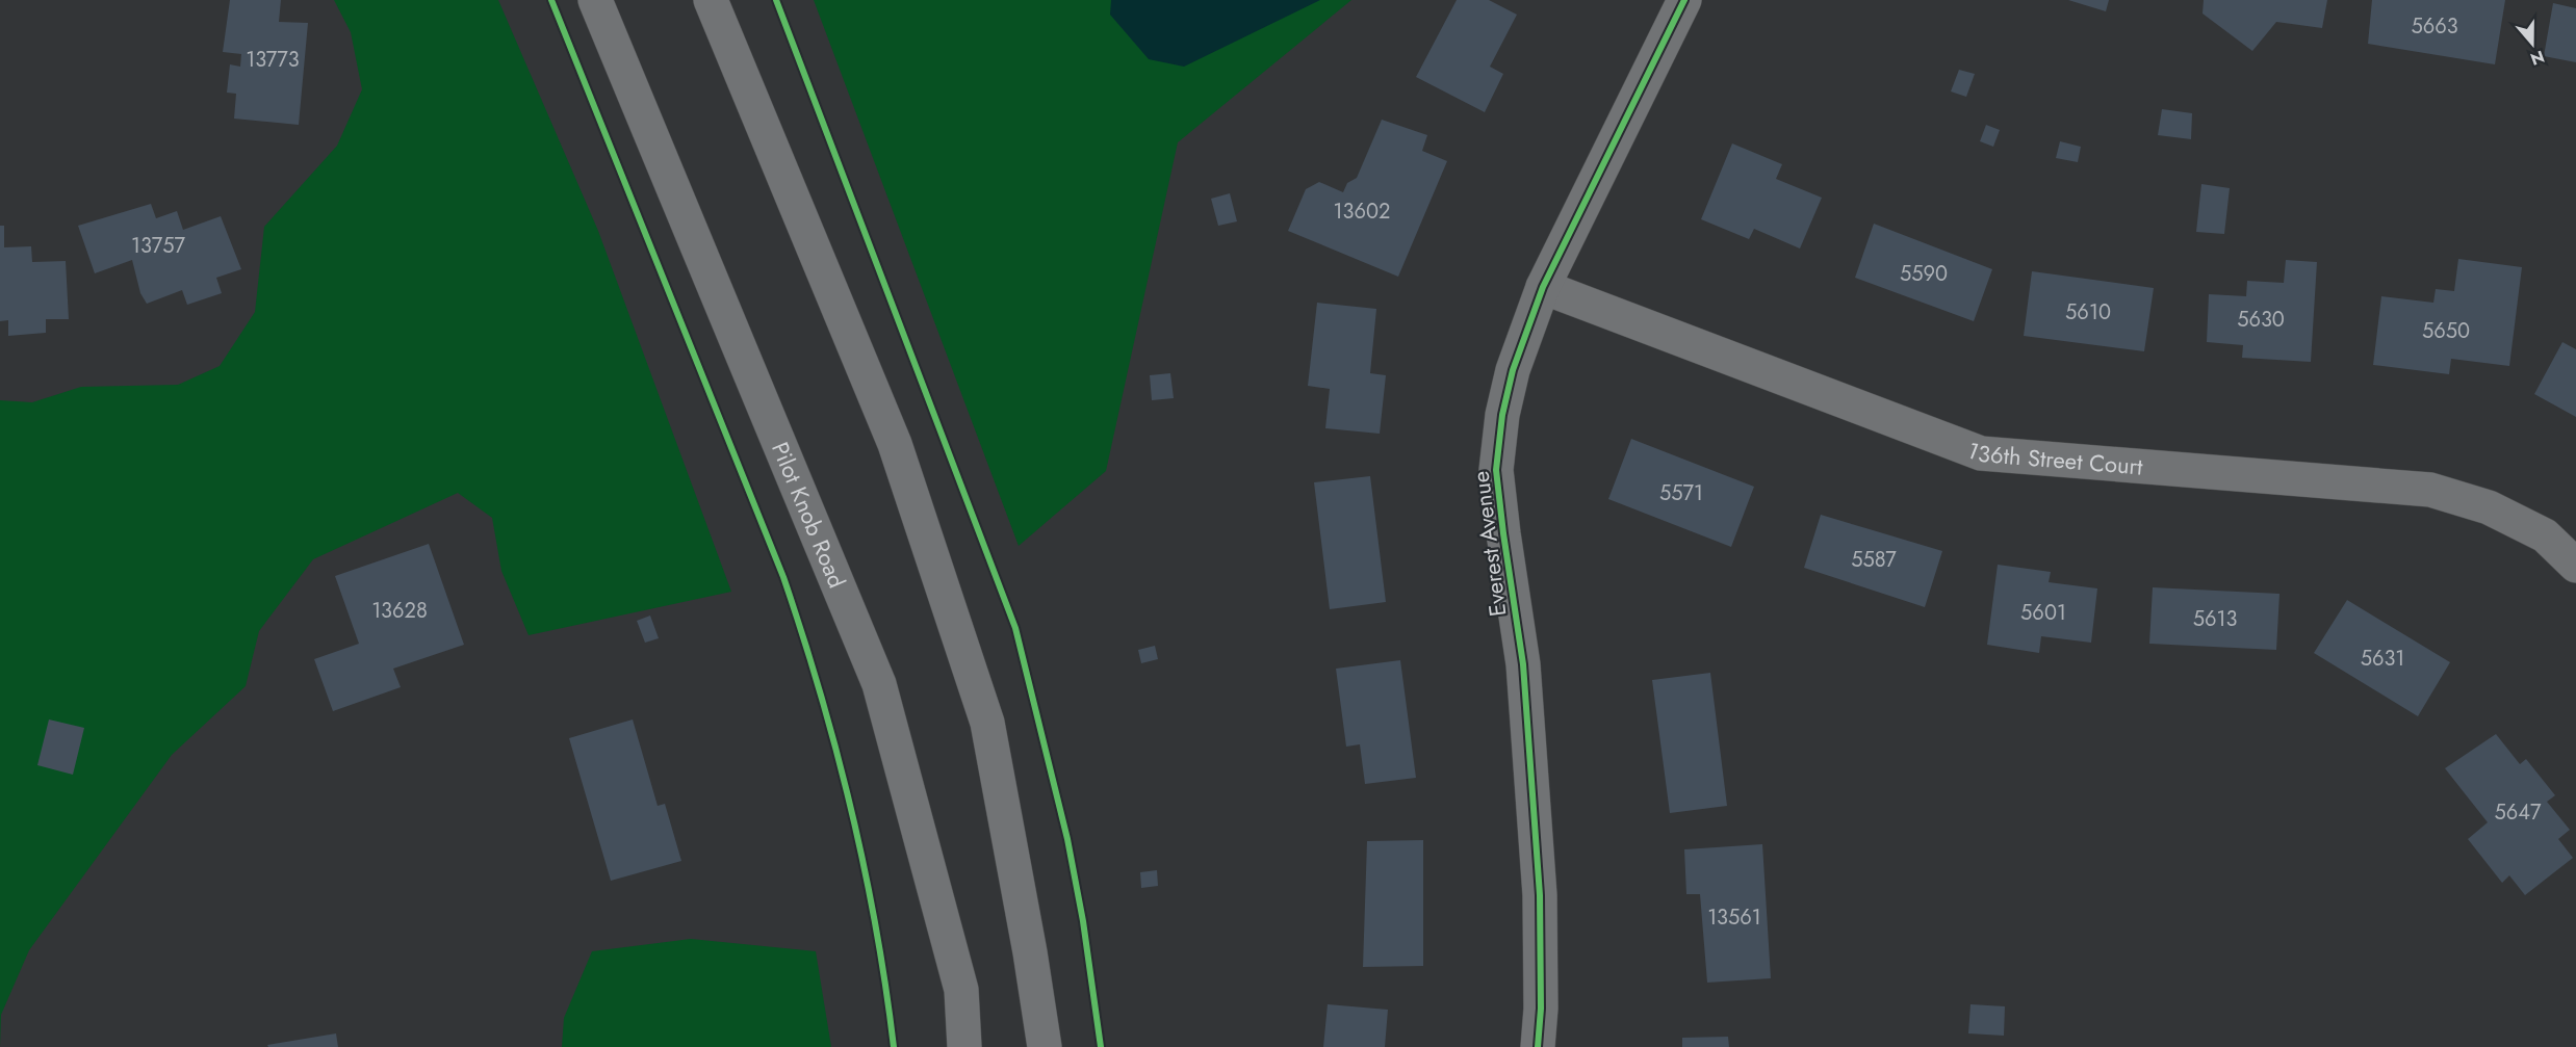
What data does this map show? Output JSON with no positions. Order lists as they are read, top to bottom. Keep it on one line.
{"streets":{"main road":["136th Street Court","Pilot Knob Road","Everest Avenue"]},"crossings":[["136th Street Court","Everest Avenue"]],"house_numbers":["5663","13773","13602","13757","5590","5610","5630","5650","5571","5587","13628","5601","5613","5631","5647","13561"],"north":"bottom"}
